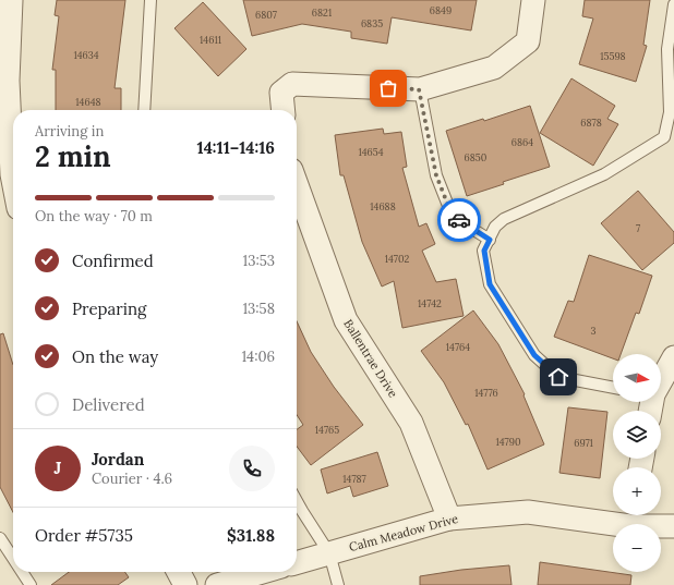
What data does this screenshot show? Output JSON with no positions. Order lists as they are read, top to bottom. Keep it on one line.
{"streets":{"street":["Ballentrae Drive","Calm Meadow Drive"]},"crossings":[["Ballentrae Drive","Calm Meadow Drive"]],"house_numbers":["6849","6821","6807","6835","14611","14634","15598","14648","6878","6864","14654","6850","14688","7","14702","14742","3","14764","14776","14765","14790","6971","14787"],"north":"right","page":{"heading":["2 min","Arriving in","14:11–14:16"],"panel":["Jordan","Courier · 4.6","Order #5735","$31.88"],"bar":"On the way · 70 m","list":[["Confirmed","13:53"],["Preparing","13:58"],["On the way","14:06"],"Delivered"],"map_buttons":["+","−"],"round":"J"}}
